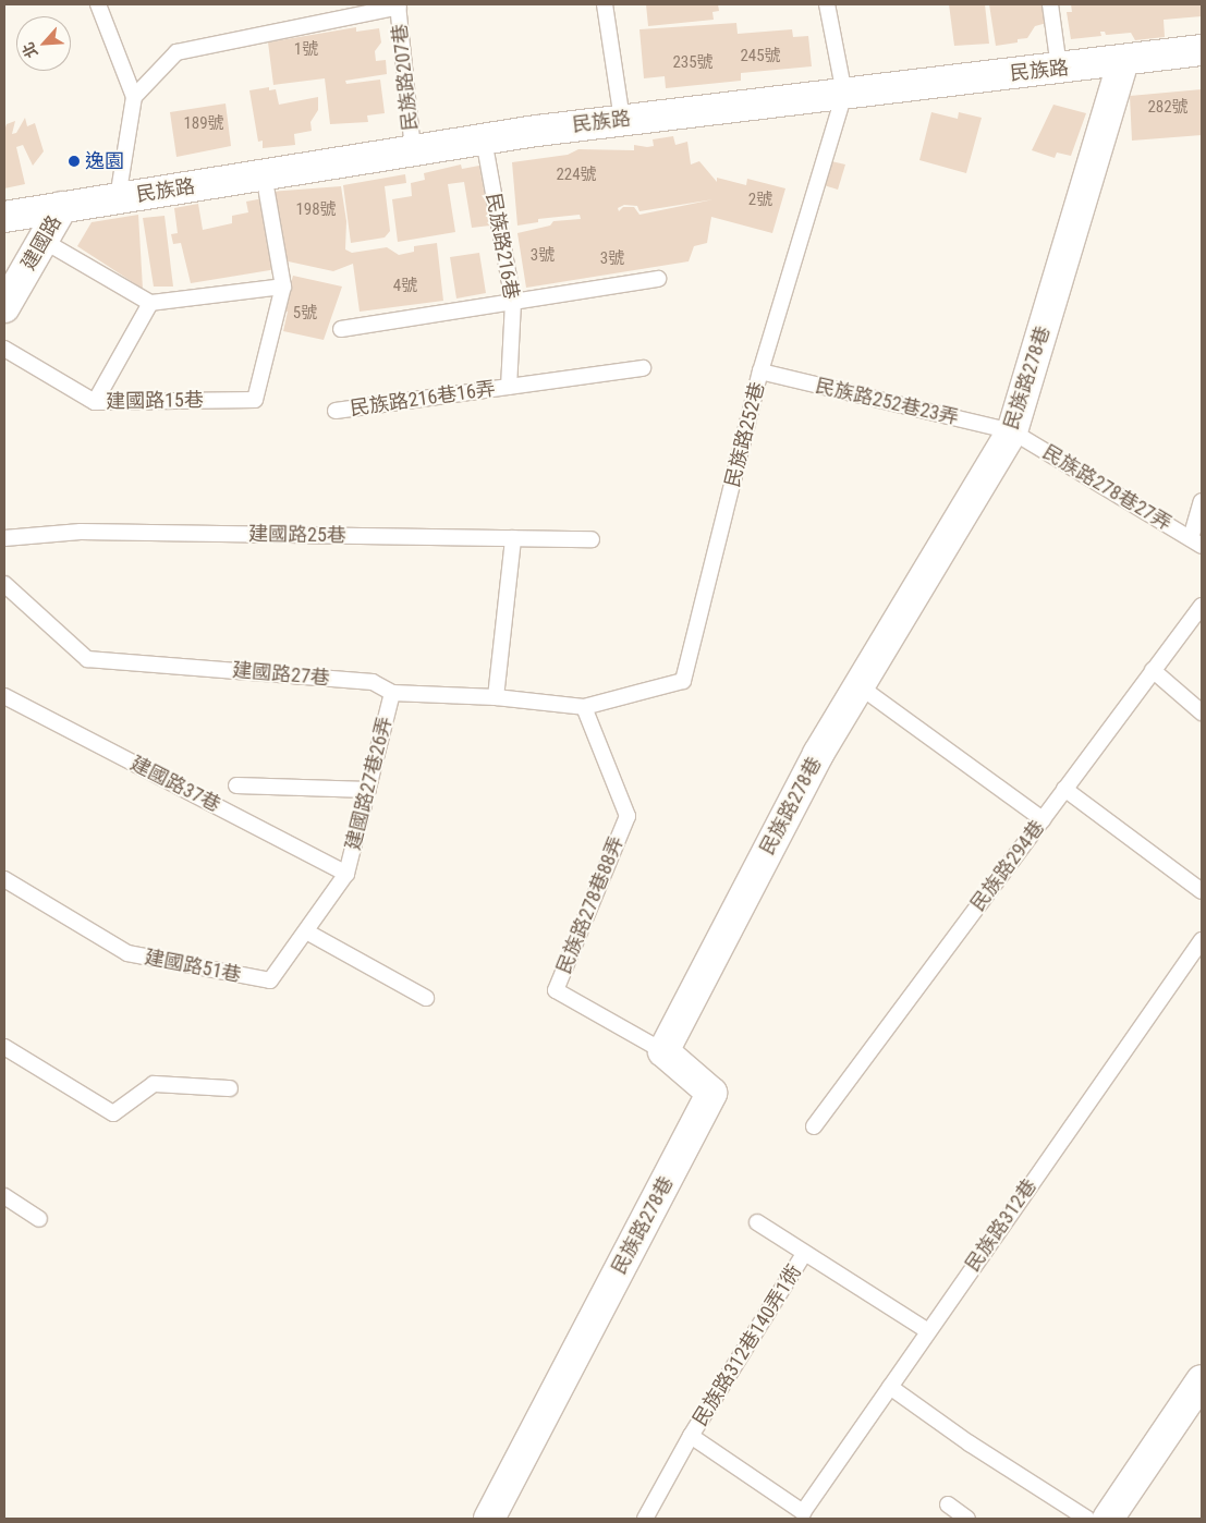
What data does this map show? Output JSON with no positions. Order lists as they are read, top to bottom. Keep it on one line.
{"streets":{"street":["民族路","建國路","民族路278巷"],"lane":["民族路207巷","民族路216巷","民族路216巷16弄","建國路15巷","民族路252巷23弄","民族路252巷","民族路278巷27弄","建國路25巷","建國路27巷","建國路27巷26弄","建國路37巷","民族路294巷","民族路278巷88弄","建國路51巷","民族路312巷","民族路312巷140弄1衖"]},"crossings":[["民族路","民族路207巷"],["民族路","建國路"],["民族路","民族路216巷"],["民族路","民族路278巷"],["民族路","民族路252巷"],["民族路216巷","民族路216巷16弄"],["民族路278巷","民族路252巷23弄"],["民族路278巷","民族路278巷27弄"],["民族路278巷","民族路278巷88弄"],["民族路252巷23弄","民族路252巷"],["民族路252巷23弄","民族路278巷27弄"],["民族路252巷","建國路27巷"],["民族路252巷","民族路278巷88弄"],["建國路27巷","建國路27巷26弄"],["建國路27巷","民族路278巷88弄"],["建國路27巷26弄","建國路37巷"],["建國路27巷26弄","建國路51巷"],["建國路37巷","建國路51巷"],["民族路312巷","民族路312巷140弄1衖"]],"places":["逸園"],"house_numbers":["1號","245號","235號","282號","189號","224號","2號","198號","3號","3號","4號","5號"],"north":"bottom left"}
